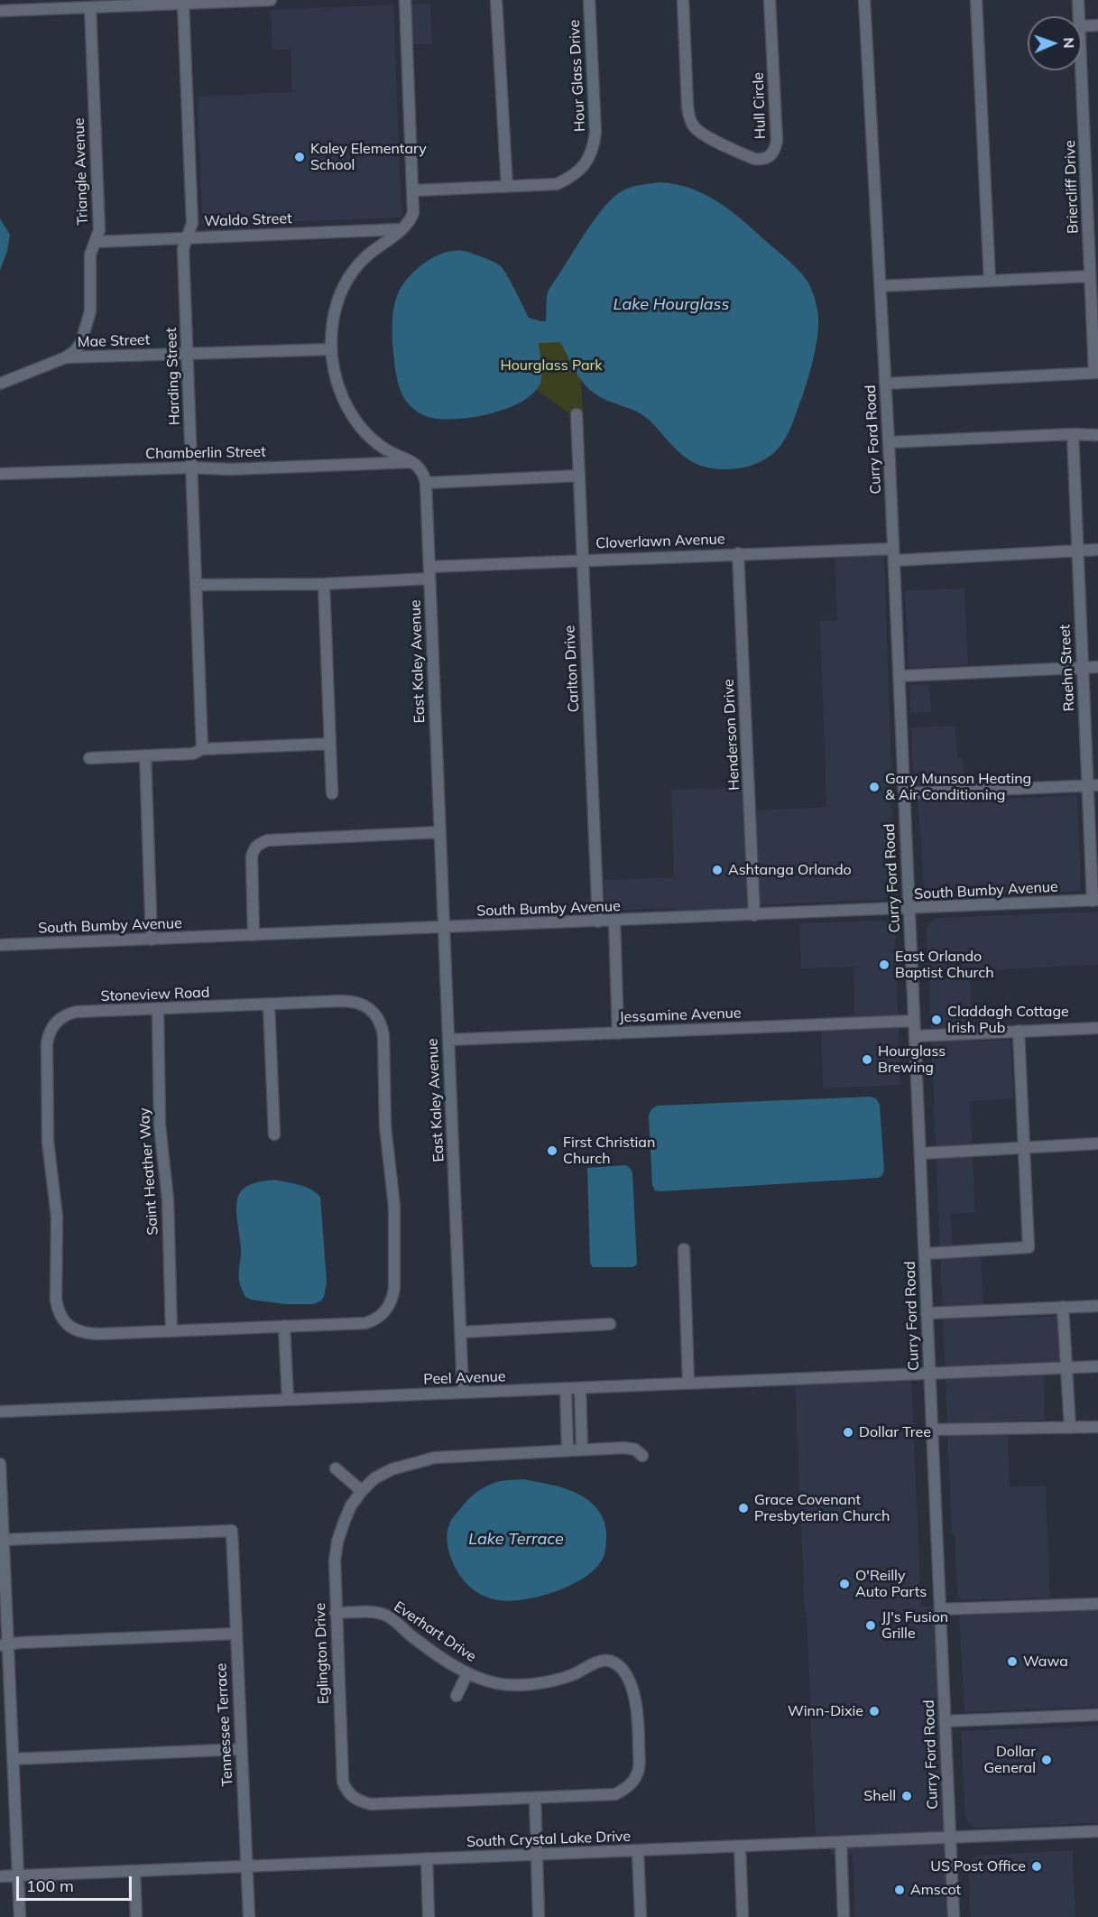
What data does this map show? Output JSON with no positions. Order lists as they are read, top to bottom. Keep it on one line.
{"streets":{"street":["Hour Glass Drive","Hull Circle","Triangle Avenue","Briercliff Drive","Waldo Street","Mae Street","Harding Street","Curry Ford Road","Chamberlin Street","Cloverlawn Avenue","East Kaley Avenue","Raehn Street","Carlton Drive","Henderson Drive","South Bumby Avenue","Stoneview Road","Jessamine Avenue","Saint Heather Way","Peel Avenue","Everhart Drive","Eglington Drive","Tennessee Terrace","South Crystal Lake Drive"]},"crossings":[["Triangle Avenue","Waldo Street"],["Triangle Avenue","Mae Street"],["Waldo Street","Harding Street"],["Mae Street","Harding Street"],["Harding Street","Chamberlin Street"],["Curry Ford Road","Cloverlawn Avenue"],["Curry Ford Road","South Bumby Avenue"],["Curry Ford Road","Jessamine Avenue"],["Curry Ford Road","Peel Avenue"],["Curry Ford Road","South Crystal Lake Drive"],["Cloverlawn Avenue","East Kaley Avenue"],["Cloverlawn Avenue","Raehn Street"],["Cloverlawn Avenue","Carlton Drive"],["Cloverlawn Avenue","Henderson Drive"],["East Kaley Avenue","South Bumby Avenue"],["East Kaley Avenue","Jessamine Avenue"],["East Kaley Avenue","Peel Avenue"],["Raehn Street","South Bumby Avenue"],["Carlton Drive","South Bumby Avenue"],["Henderson Drive","South Bumby Avenue"],["Stoneview Road","Saint Heather Way"],["Everhart Drive","Eglington Drive"],["Tennessee Terrace","South Crystal Lake Drive"]],"water":["Lake Hourglass","Lake Terrace"],"parks":["Hourglass Park"],"places":["Kaley Elementary School","Gary Munson Heating & Air Conditioning","Ashtanga Orlando","East Orlando Baptist Church","Claddagh Cottage Irish Pub","Hourglass Brewing","First Christian Church","Dollar Tree","Grace Covenant Presbyterian Church","O'Reilly Auto Parts","JJ's Fusion Grille","Wawa","Winn-Dixie","Dollar General","Shell","US Post Office","Amscot"],"scale_bar":"100 m","north":"right"}
